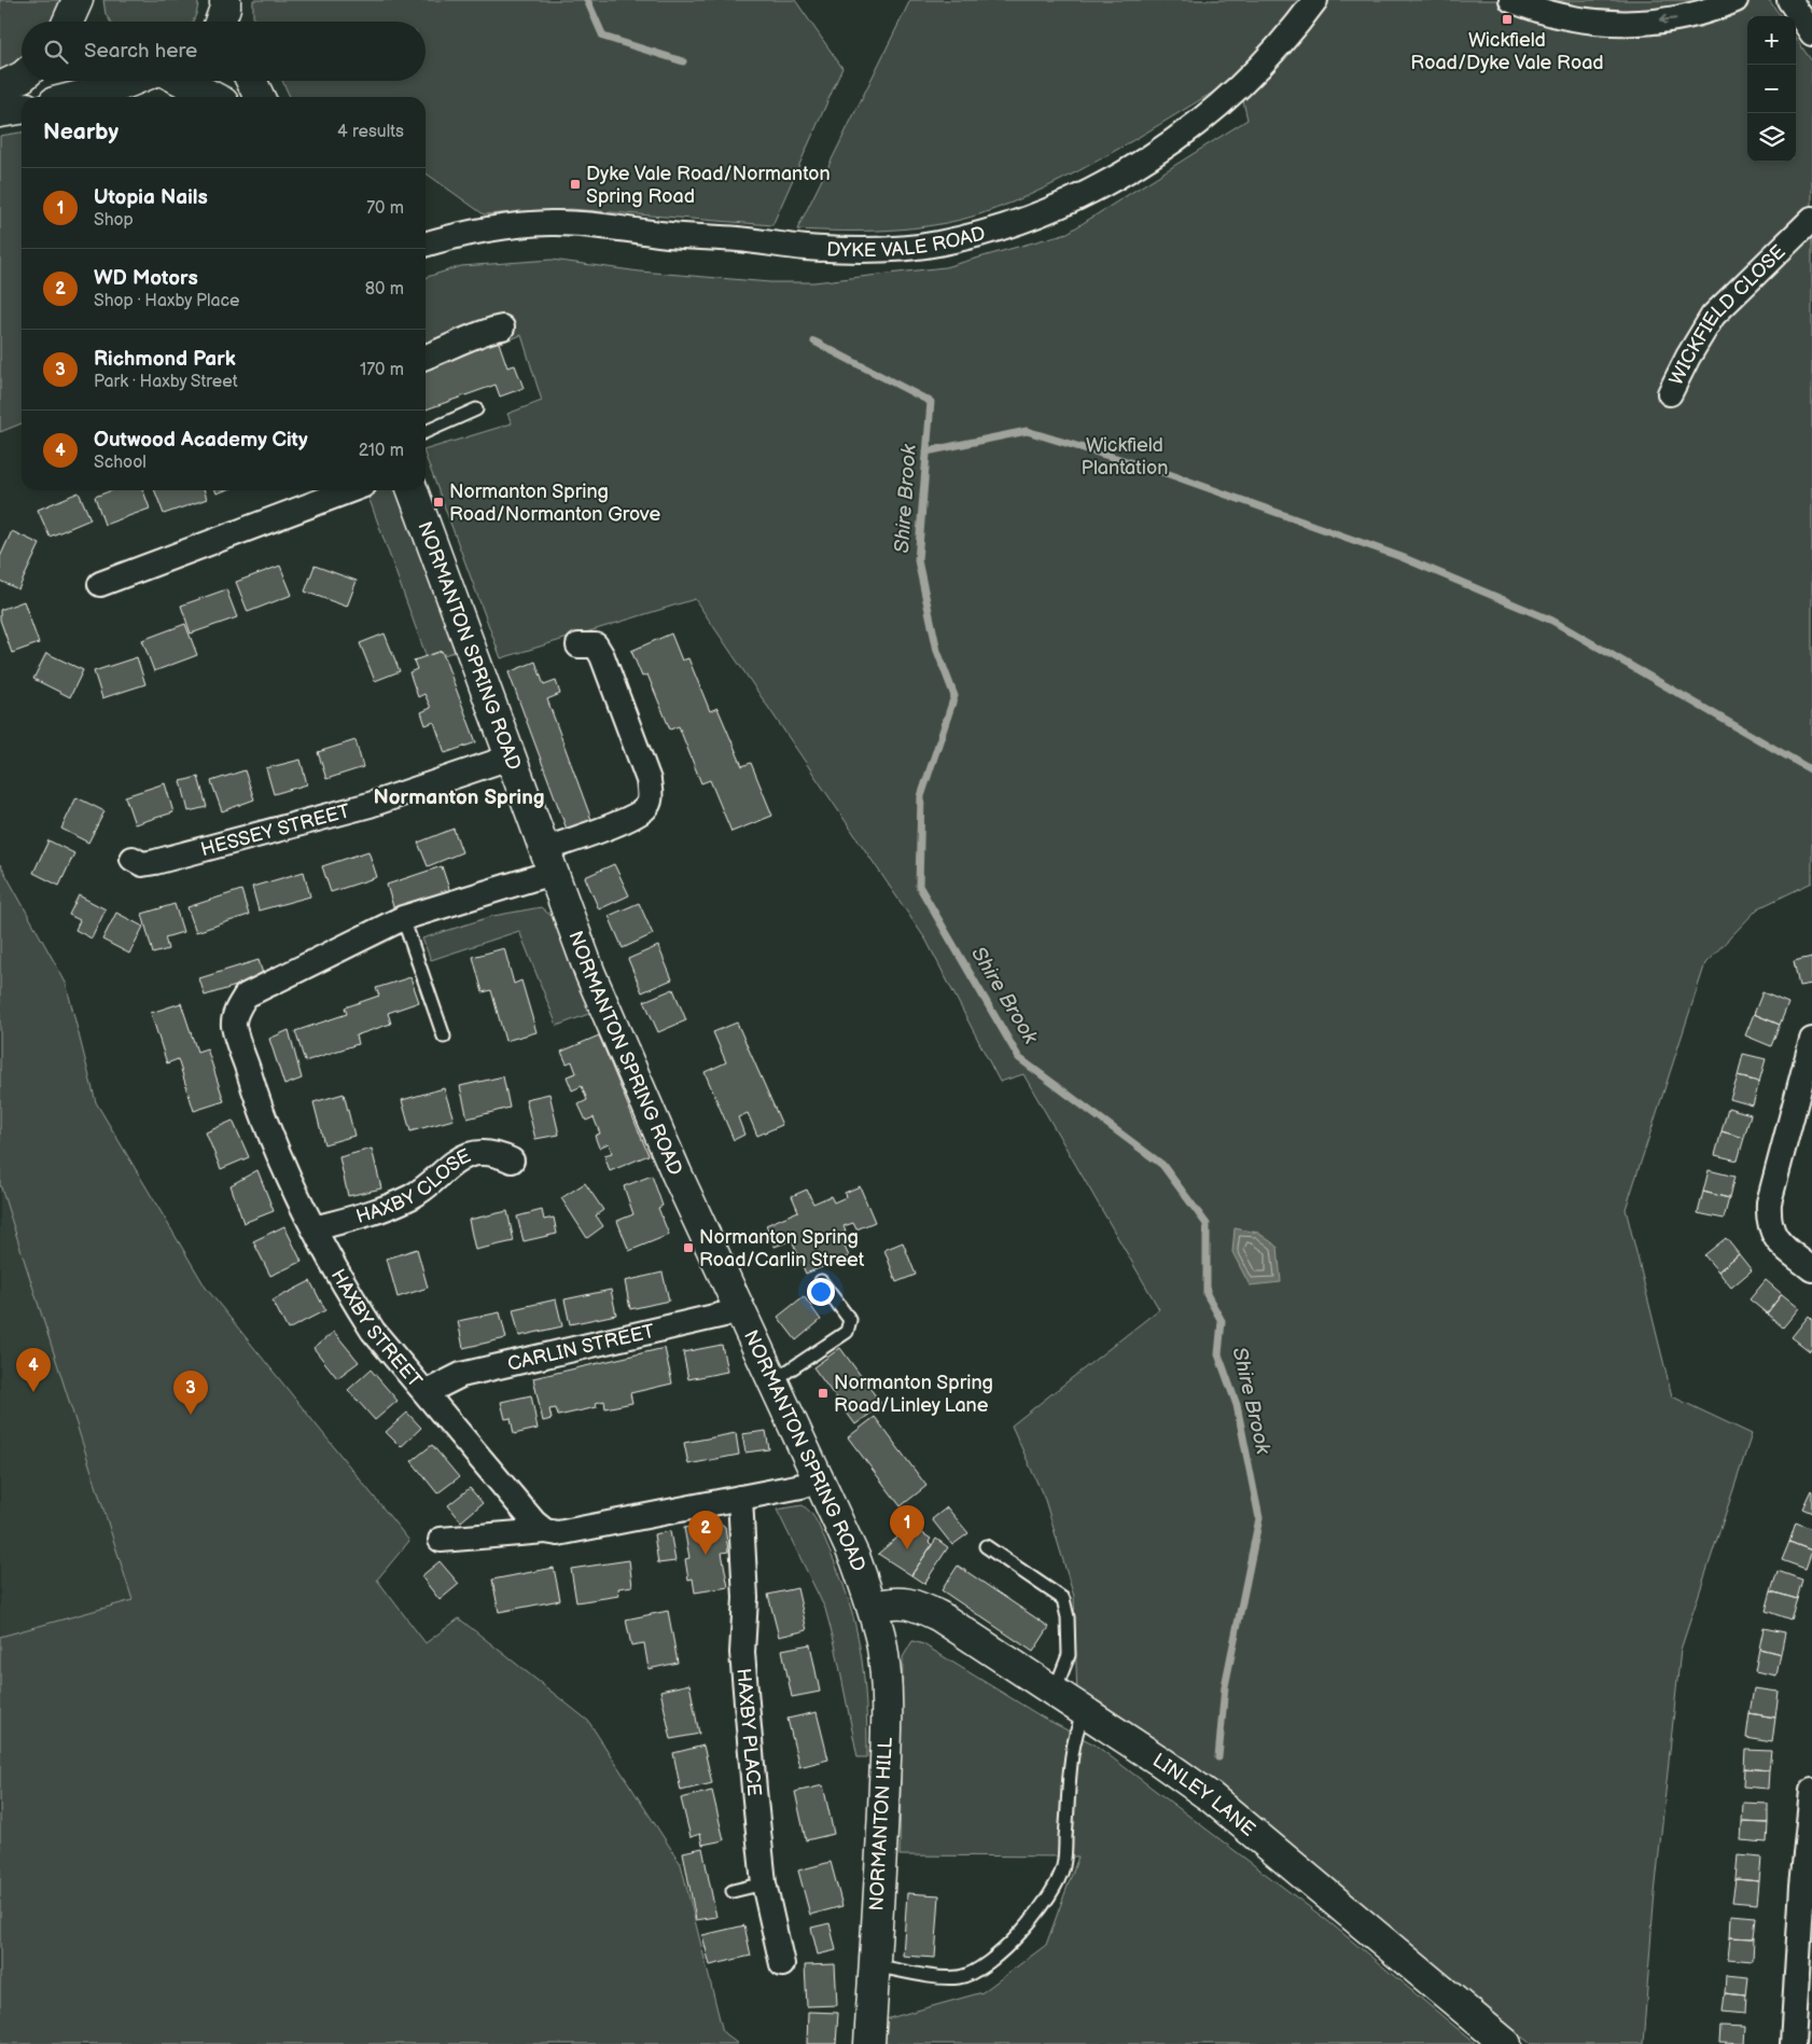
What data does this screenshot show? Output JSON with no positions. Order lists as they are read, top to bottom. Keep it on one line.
{"streets":{"main road":["NORMANTON SPRING ROAD","LINLEY LANE","NORMANTON HILL"],"street":["DYKE VALE ROAD","WICKFIELD CLOSE","HESSEY STREET","HAXBY CLOSE","HAXBY STREET","CARLIN STREET","HAXBY PLACE"]},"crossings":[["NORMANTON SPRING ROAD","HESSEY STREET"],["NORMANTON SPRING ROAD","HAXBY STREET"],["NORMANTON SPRING ROAD","CARLIN STREET"],["NORMANTON SPRING ROAD","LINLEY LANE"],["NORMANTON SPRING ROAD","NORMANTON HILL"],["HAXBY CLOSE","HAXBY STREET"],["HAXBY STREET","CARLIN STREET"],["LINLEY LANE","NORMANTON HILL"]],"districts":["Normanton Spring"],"water":["Shire Brook"],"parks":["Wickfield Plantation"],"places":{"transit":["Wickfield Road/Dyke Vale Road","Dyke Vale Road/Normanton Spring Road","Normanton Spring Road/Normanton Grove","Normanton Spring Road/Carlin Street","Normanton Spring Road/Linley Lane"]},"page":{"map_buttons":["+","−"],"search":"Search here","heading":["Nearby","4 results"],"list":[{"mark":"1","name":"Utopia Nails","note":"Shop","value":"70 m"},{"mark":"2","name":"WD Motors","note":"Shop · Haxby Place","value":"80 m"},{"mark":"3","name":"Richmond Park","note":"Park · Haxby Street","value":"170 m"},{"mark":"4","name":"Outwood Academy City","note":"School","value":"210 m"}],"pins":["4","3","1","2"]}}
